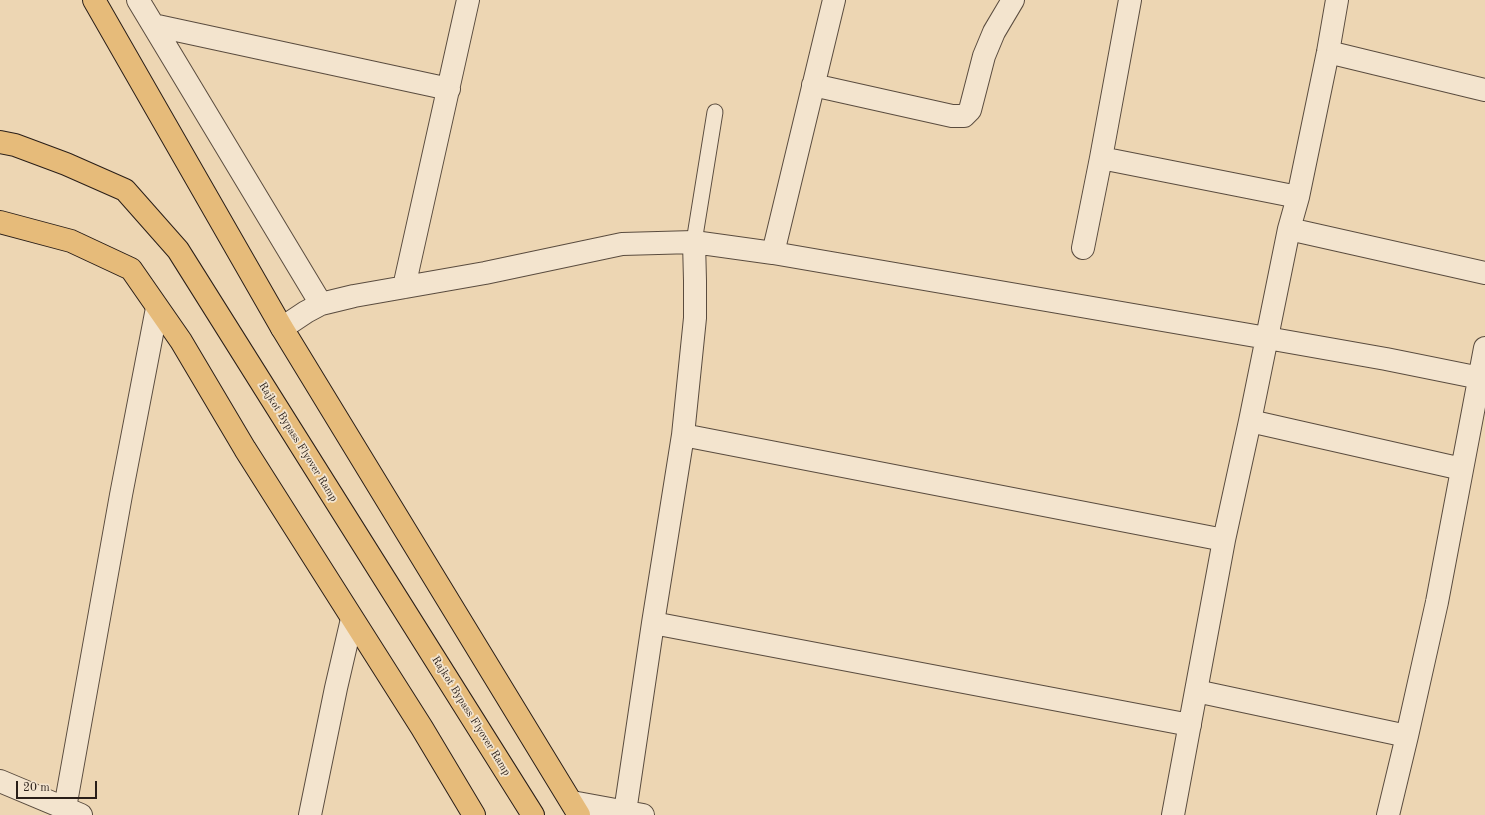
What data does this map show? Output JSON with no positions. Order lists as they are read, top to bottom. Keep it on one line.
{"streets":{"highway":["Rajkot Bypass Flyover Ramp"]},"scale_bar":"20 m"}
